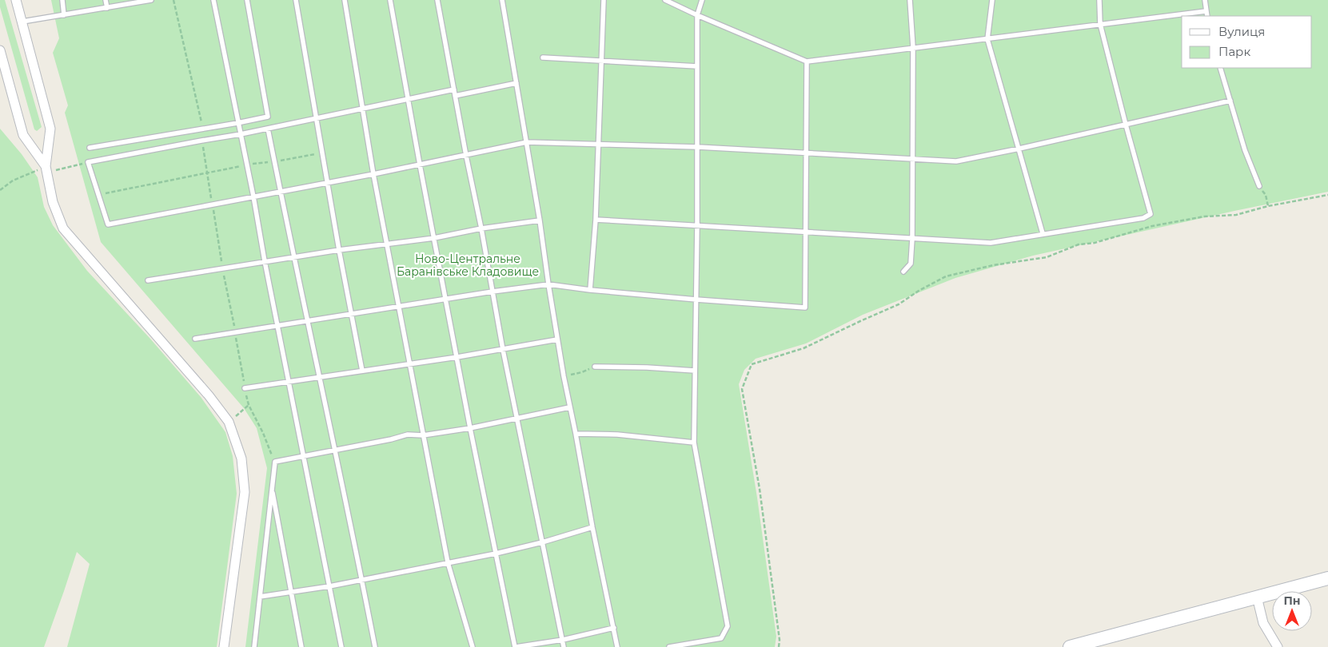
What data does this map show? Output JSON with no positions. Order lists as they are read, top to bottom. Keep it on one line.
{"parks":["Ново-Центральне Баранівське Кладовище"],"legend":["Вулиця","Парк"],"north":"top"}
